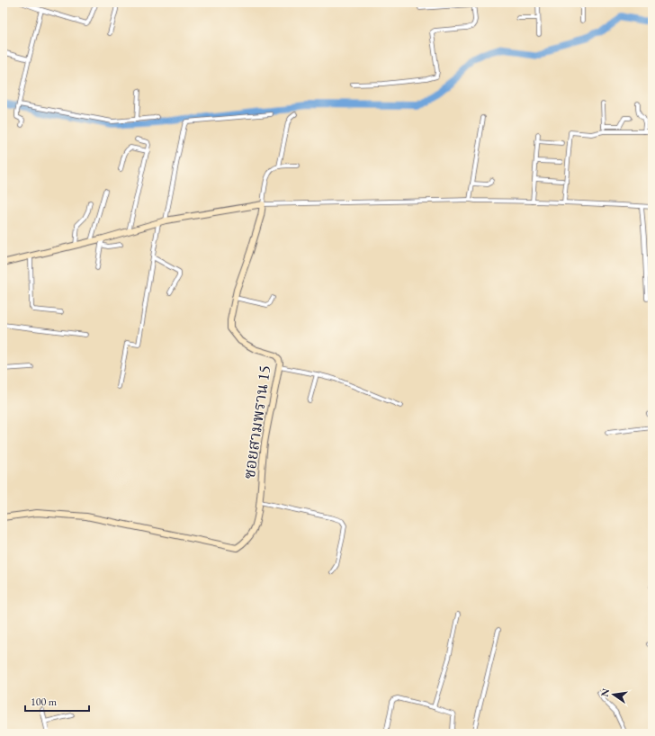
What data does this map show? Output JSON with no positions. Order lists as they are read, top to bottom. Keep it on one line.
{"streets":{"street":["ซอยสามพราน 15"]},"scale_bar":"100 m","north":"left"}
